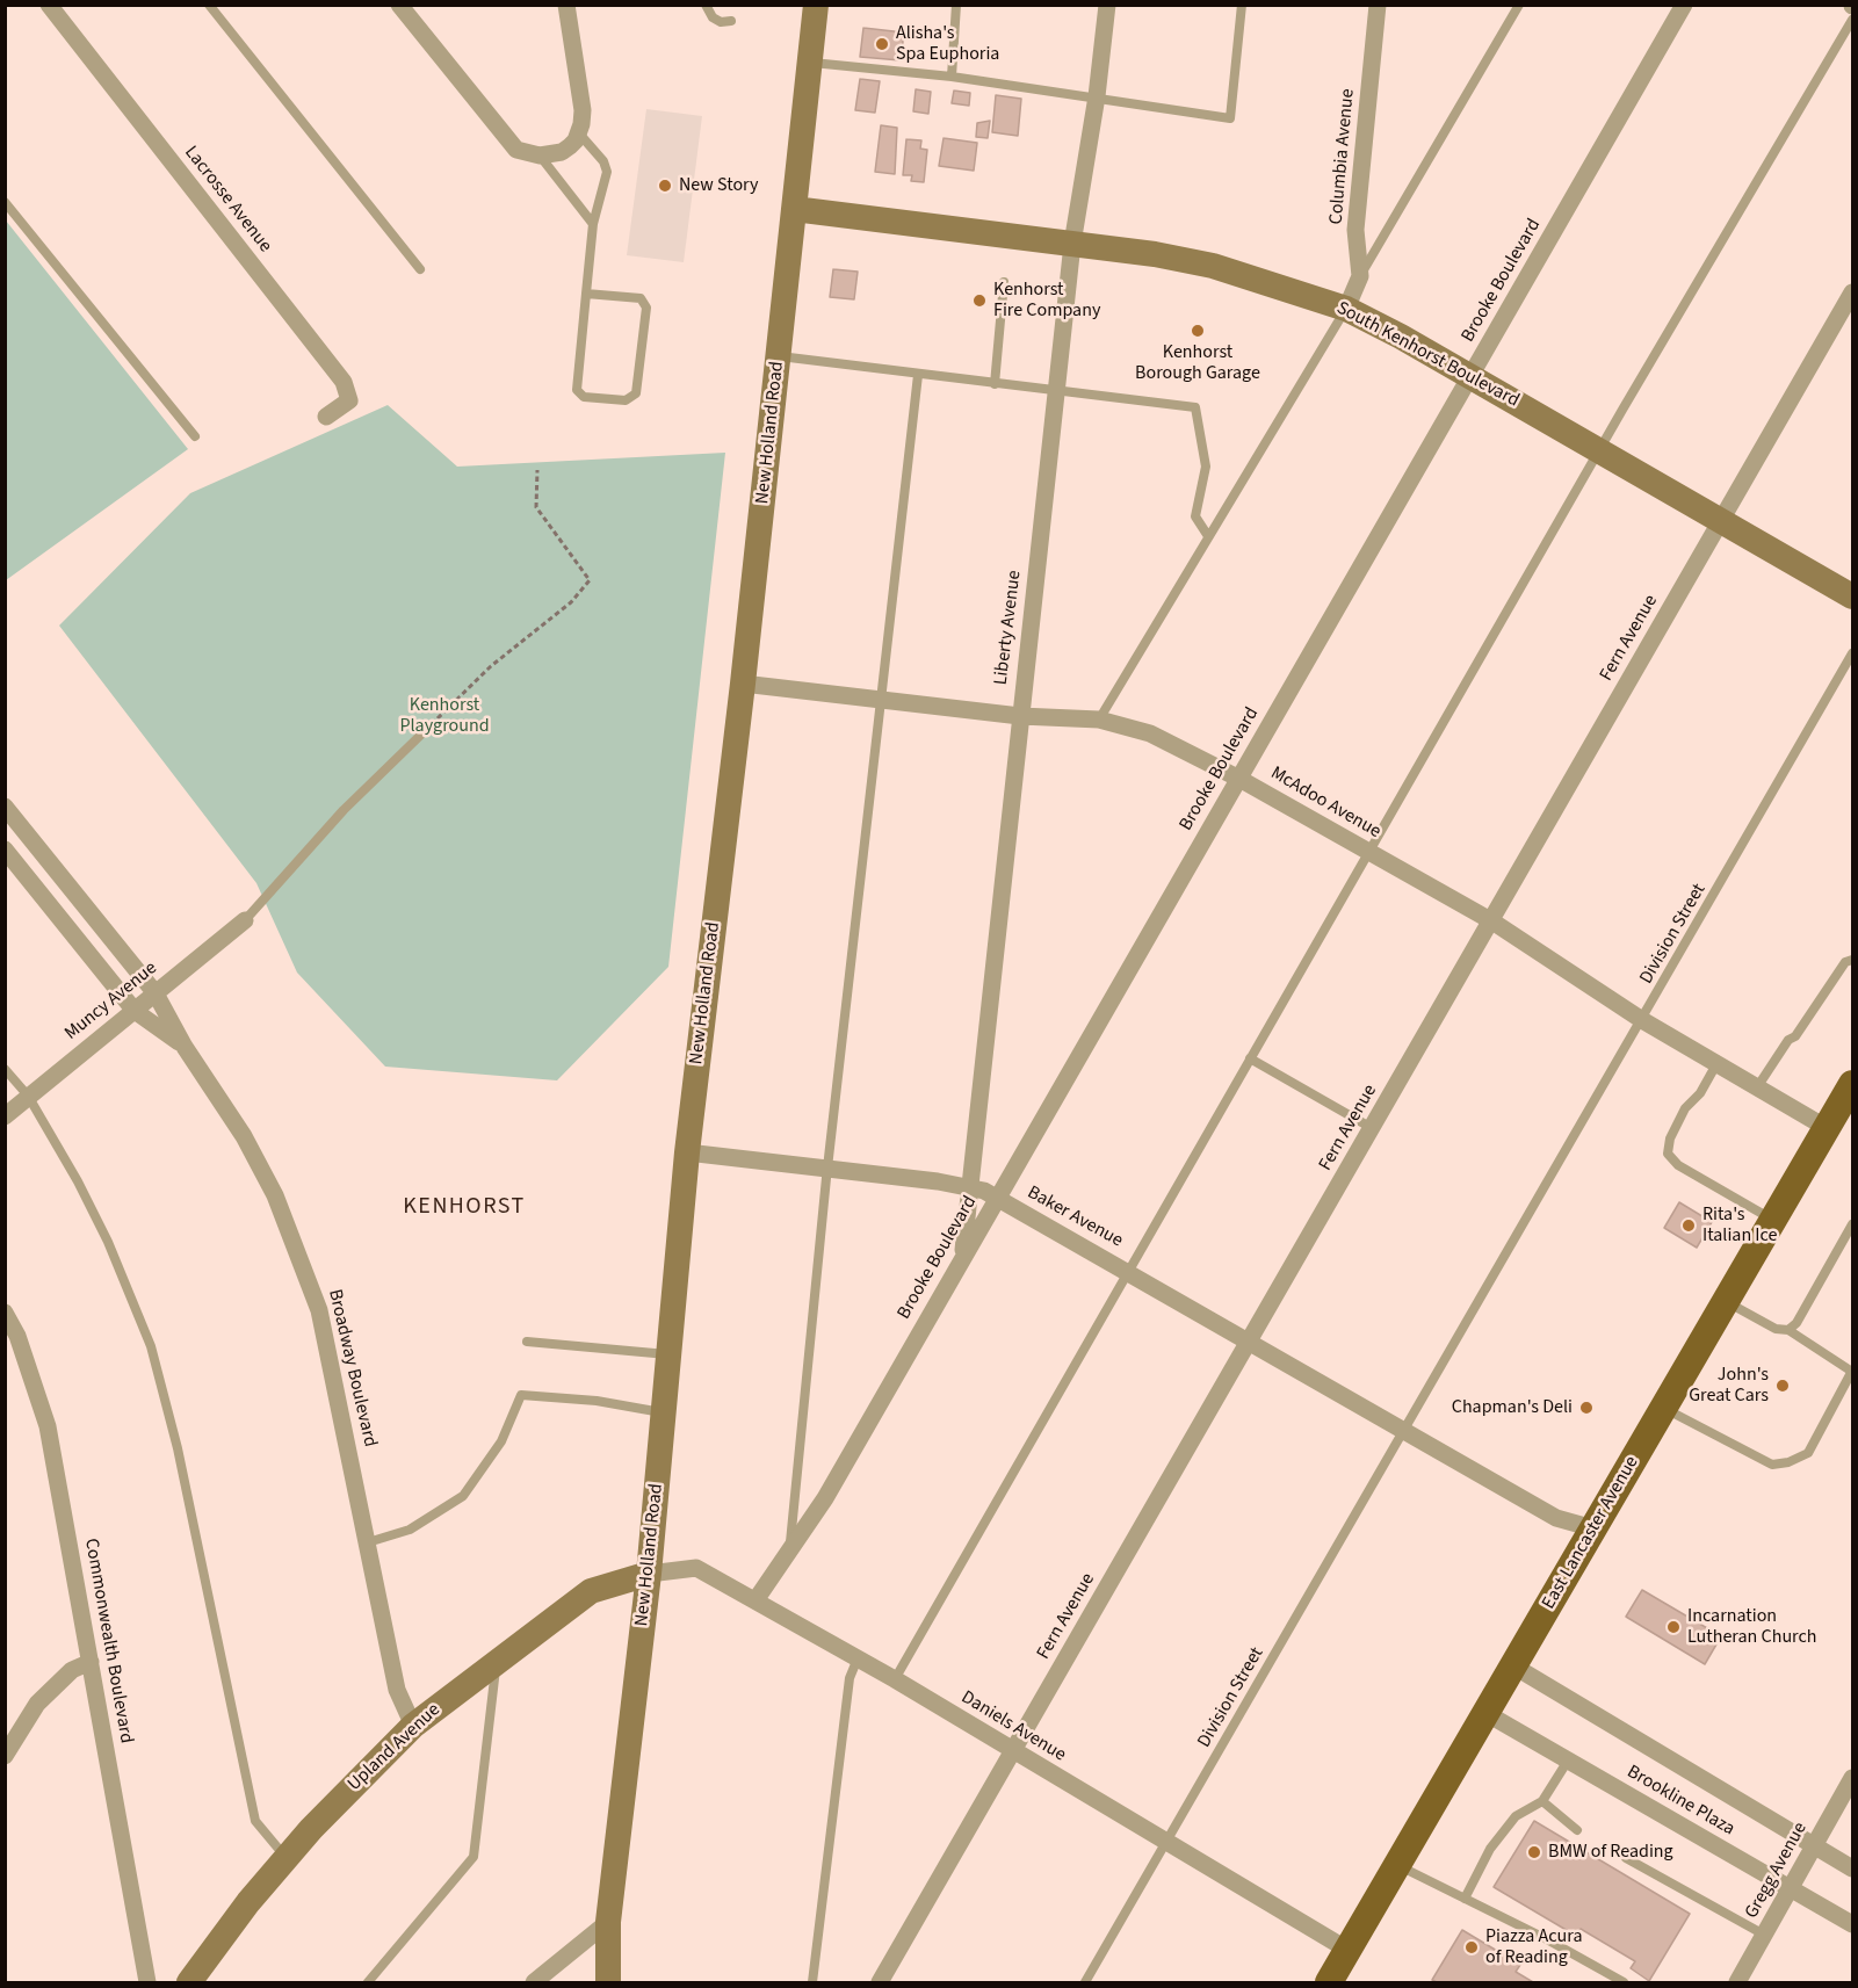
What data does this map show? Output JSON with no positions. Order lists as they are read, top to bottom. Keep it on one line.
{"streets":{"main road":["South Kenhorst Boulevard","New Holland Road","East Lancaster Avenue","Upland Avenue"],"street":["Columbia Avenue","Lacrosse Avenue","Brooke Boulevard","Liberty Avenue","Fern Avenue","McAdoo Avenue","Muncy Avenue","Baker Avenue","Broadway Boulevard","Commonwealth Boulevard","Daniels Avenue","Brookline Plaza","Gregg Avenue"],"lane":["Division Street"]},"crossings":[["Columbia Avenue","South Kenhorst Boulevard"],["Brooke Boulevard","South Kenhorst Boulevard"],["Brooke Boulevard","Liberty Avenue"],["Brooke Boulevard","McAdoo Avenue"],["Brooke Boulevard","Baker Avenue"],["Brooke Boulevard","Daniels Avenue"],["South Kenhorst Boulevard","New Holland Road"],["South Kenhorst Boulevard","Liberty Avenue"],["South Kenhorst Boulevard","Fern Avenue"],["New Holland Road","McAdoo Avenue"],["New Holland Road","Baker Avenue"],["New Holland Road","Daniels Avenue"],["New Holland Road","Upland Avenue"],["Liberty Avenue","McAdoo Avenue"],["Liberty Avenue","Baker Avenue"],["Fern Avenue","McAdoo Avenue"],["Fern Avenue","Baker Avenue"],["Fern Avenue","Daniels Avenue"],["McAdoo Avenue","Division Street"],["McAdoo Avenue","East Lancaster Avenue"],["Division Street","Baker Avenue"],["Division Street","Daniels Avenue"],["Muncy Avenue","Broadway Boulevard"],["Baker Avenue","East Lancaster Avenue"],["Broadway Boulevard","Upland Avenue"],["East Lancaster Avenue","Daniels Avenue"],["East Lancaster Avenue","Brookline Plaza"],["Daniels Avenue","Upland Avenue"],["Brookline Plaza","Gregg Avenue"]],"districts":["KENHORST"],"parks":["Kenhorst Playground"],"places":["Alisha's Spa Euphoria","New Story","Kenhorst Fire Company","Kenhorst Borough Garage","Rita's Italian Ice","John's Great Cars","Chapman's Deli","Incarnation Lutheran Church","BMW of Reading","Piazza Acura of Reading"]}
